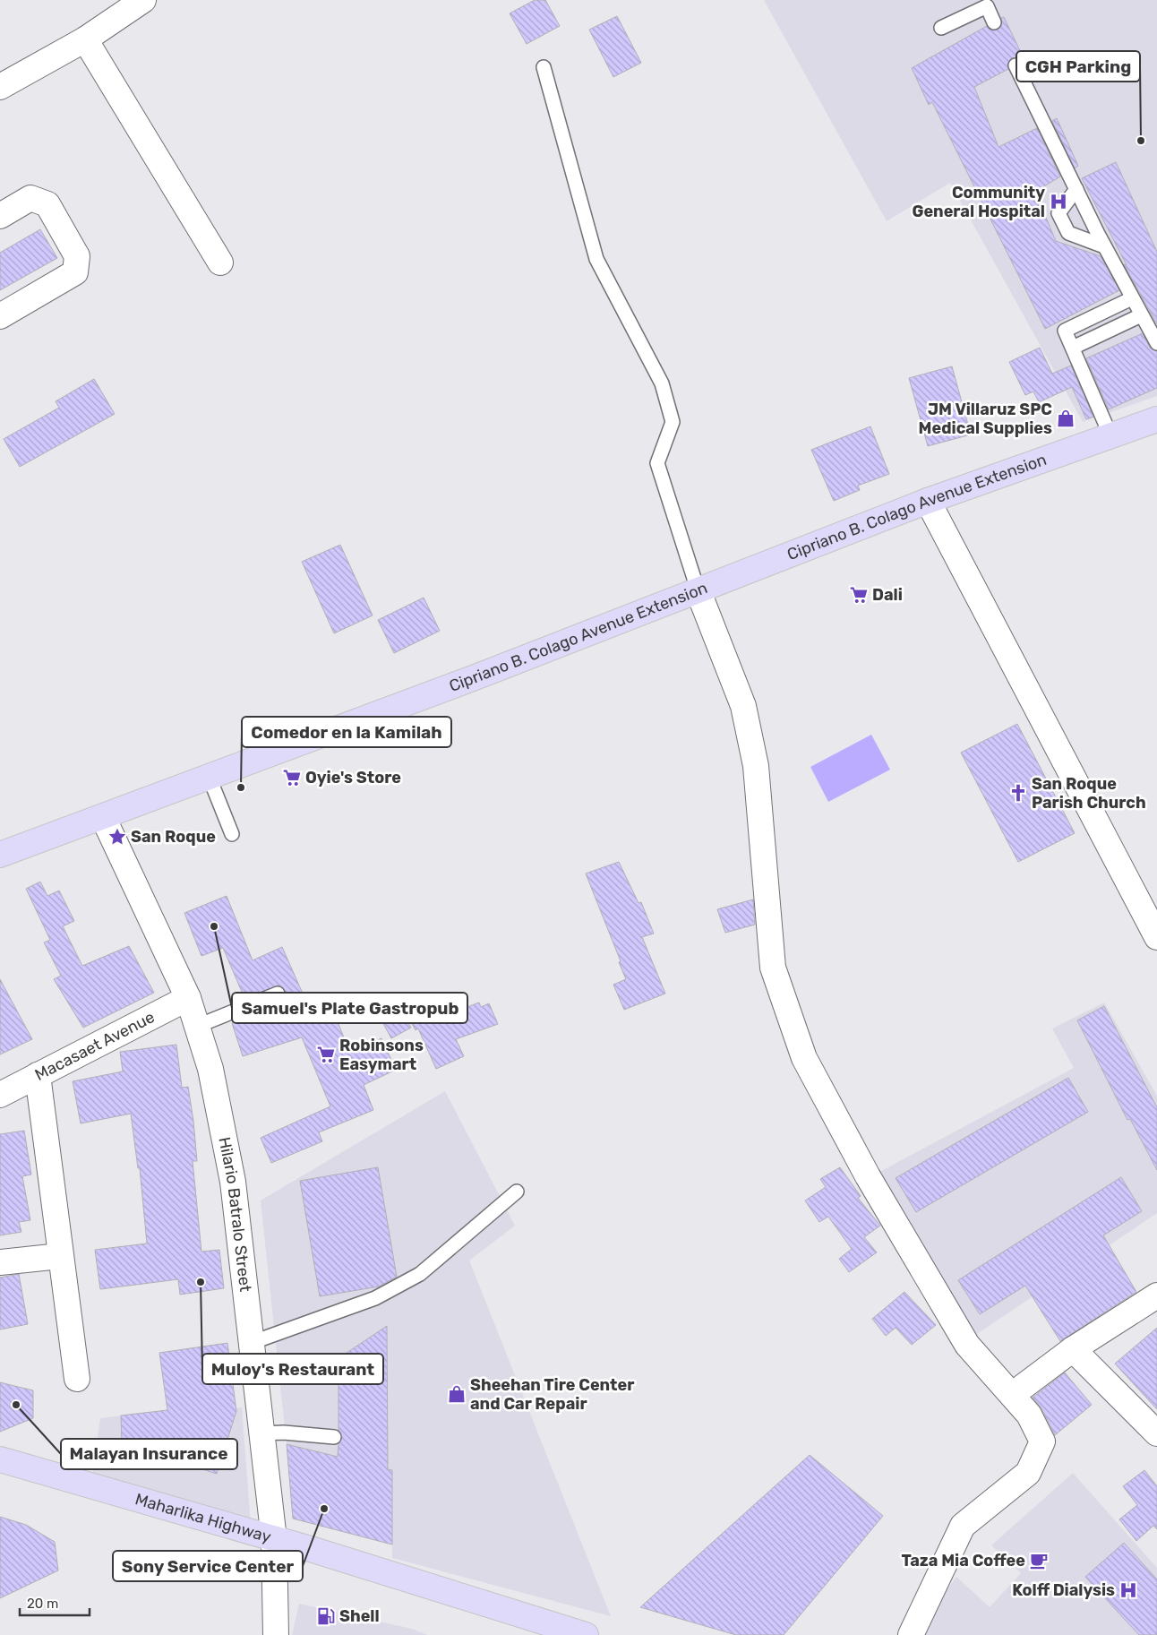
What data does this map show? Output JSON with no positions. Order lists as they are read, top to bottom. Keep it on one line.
{"streets":{"main road":["Cipriano B. Colago Avenue Extension","Maharlika Highway"],"street":["Macasaet Avenue","Hilario Batralo Street"]},"crossings":[["Cipriano B. Colago Avenue Extension","Hilario Batralo Street"],["Macasaet Avenue","Hilario Batralo Street"],["Hilario Batralo Street","Maharlika Highway"]],"places":{"other":["CGH Parking","Comedor en la Kamilah","Samuel's Plate Gastropub","Muloy's Restaurant","Malayan Insurance","Sony Service Center"],"hospital":["Community General Hospital","Kolff Dialysis"],"shop":["JM Villaruz SPC Medical Supplies","Sheehan Tire Center and Car Repair"],"supermarket":["Dali","Oyie's Store","Robinsons Easymart"],"church":["San Roque Parish Church"],"place":["San Roque"],"cafe":["Taza Mia Coffee"],"fuel station":["Shell"]},"scale_bar":"20 m"}
